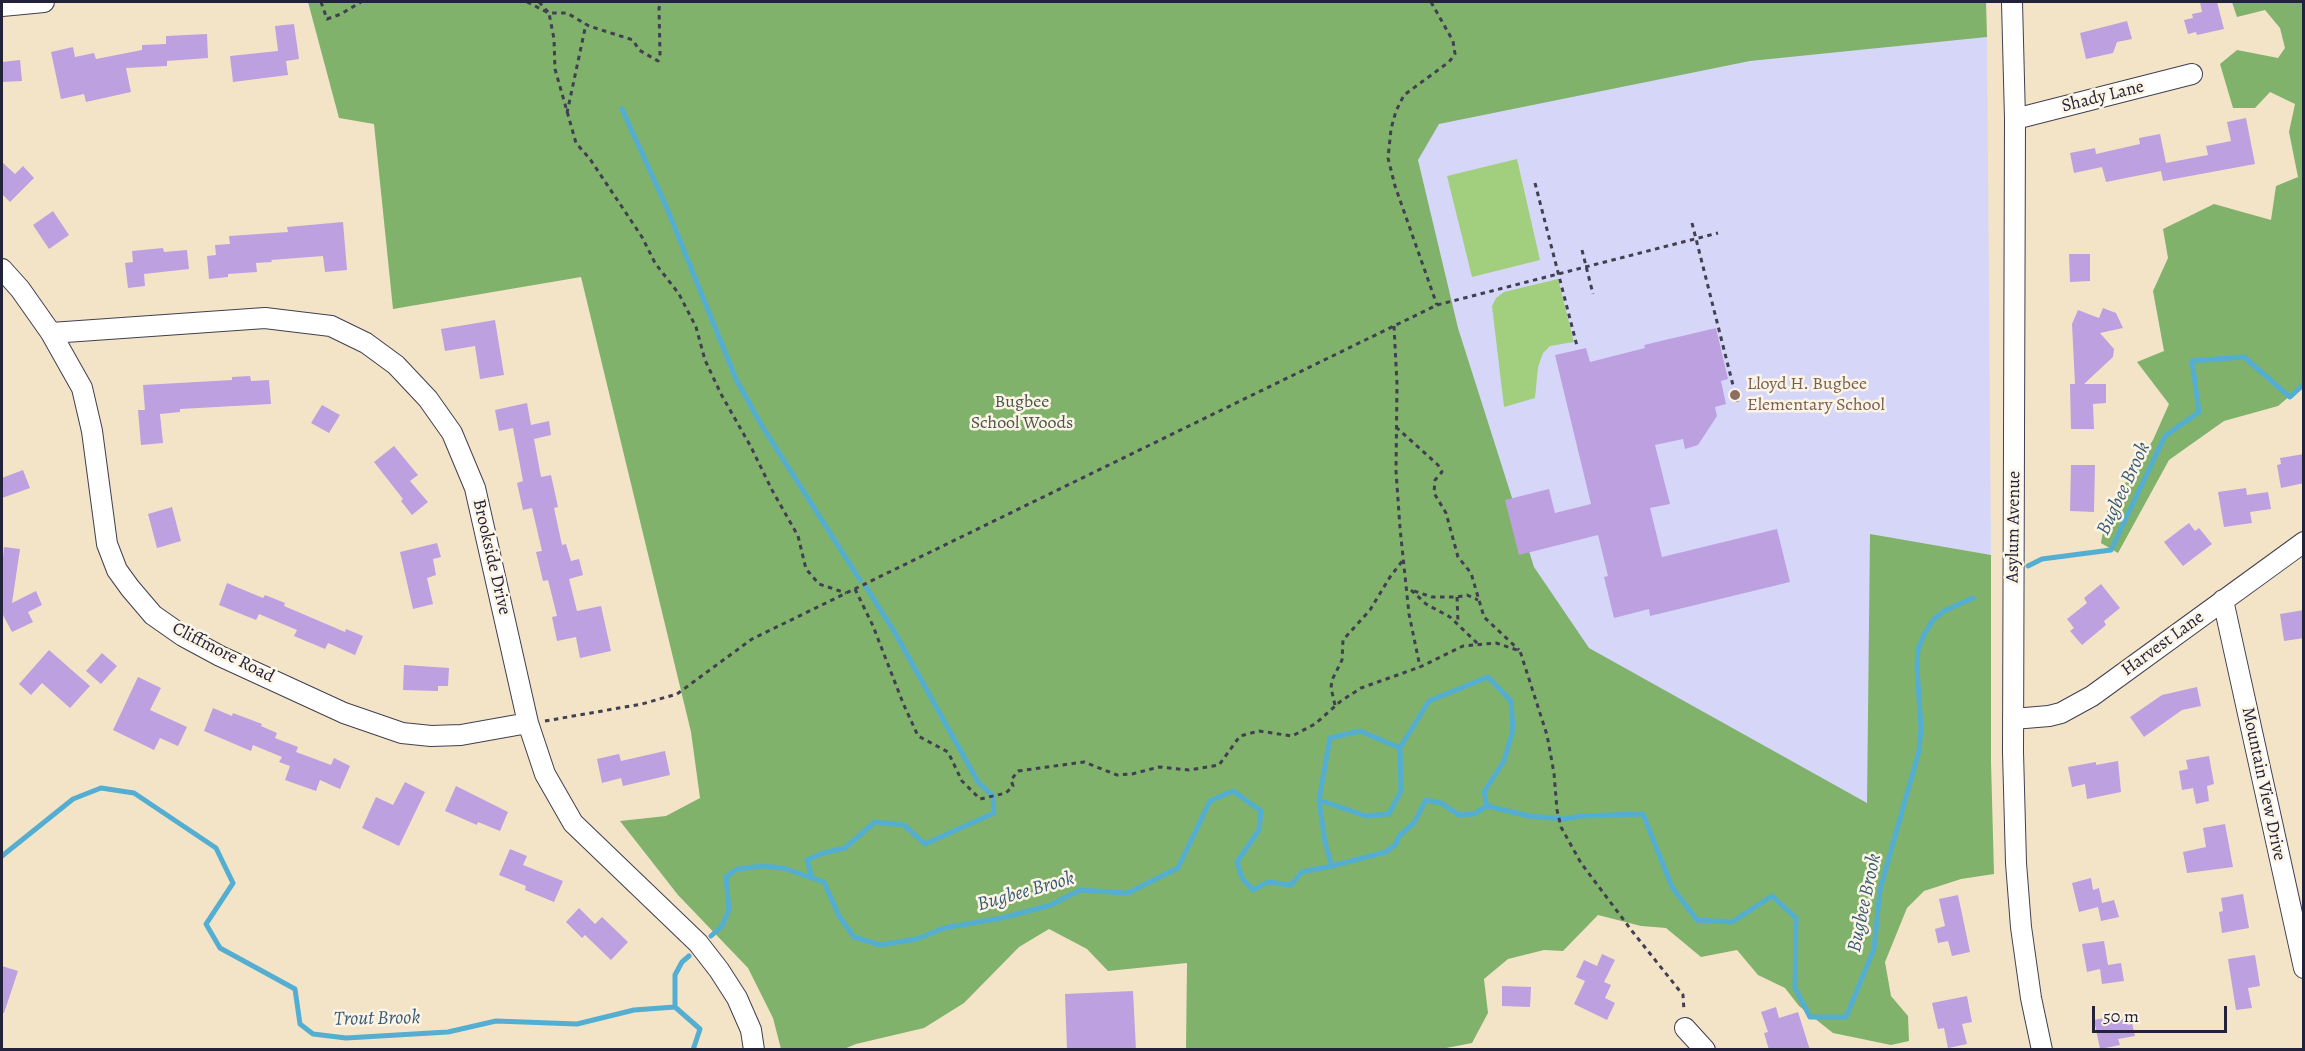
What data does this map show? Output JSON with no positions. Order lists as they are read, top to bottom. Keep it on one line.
{"streets":{"street":["Shady Lane","Asylum Avenue","Brookside Drive","Harvest Lane","Cliffmore Road","Mountain View Drive"]},"crossings":[["Shady Lane","Asylum Avenue"],["Asylum Avenue","Harvest Lane"],["Brookside Drive","Cliffmore Road"],["Harvest Lane","Mountain View Drive"]],"water":["Bugbee Brook","Trout Brook"],"parks":["Bugbee School Woods"],"places":["Lloyd H. Bugbee Elementary School"],"scale_bar":"50 m"}
